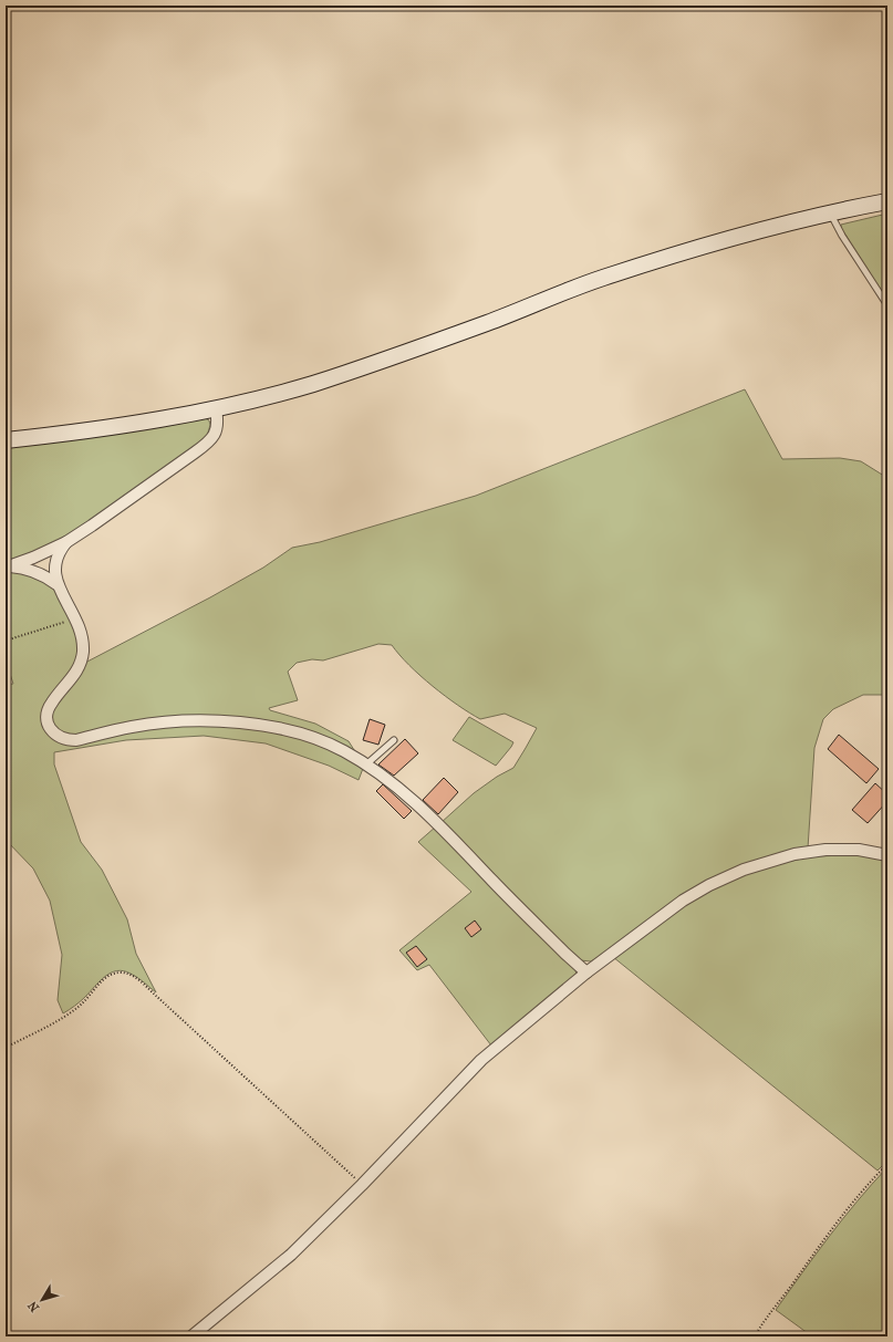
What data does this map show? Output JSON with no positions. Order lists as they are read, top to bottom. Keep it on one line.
{"north":"bottom left"}
